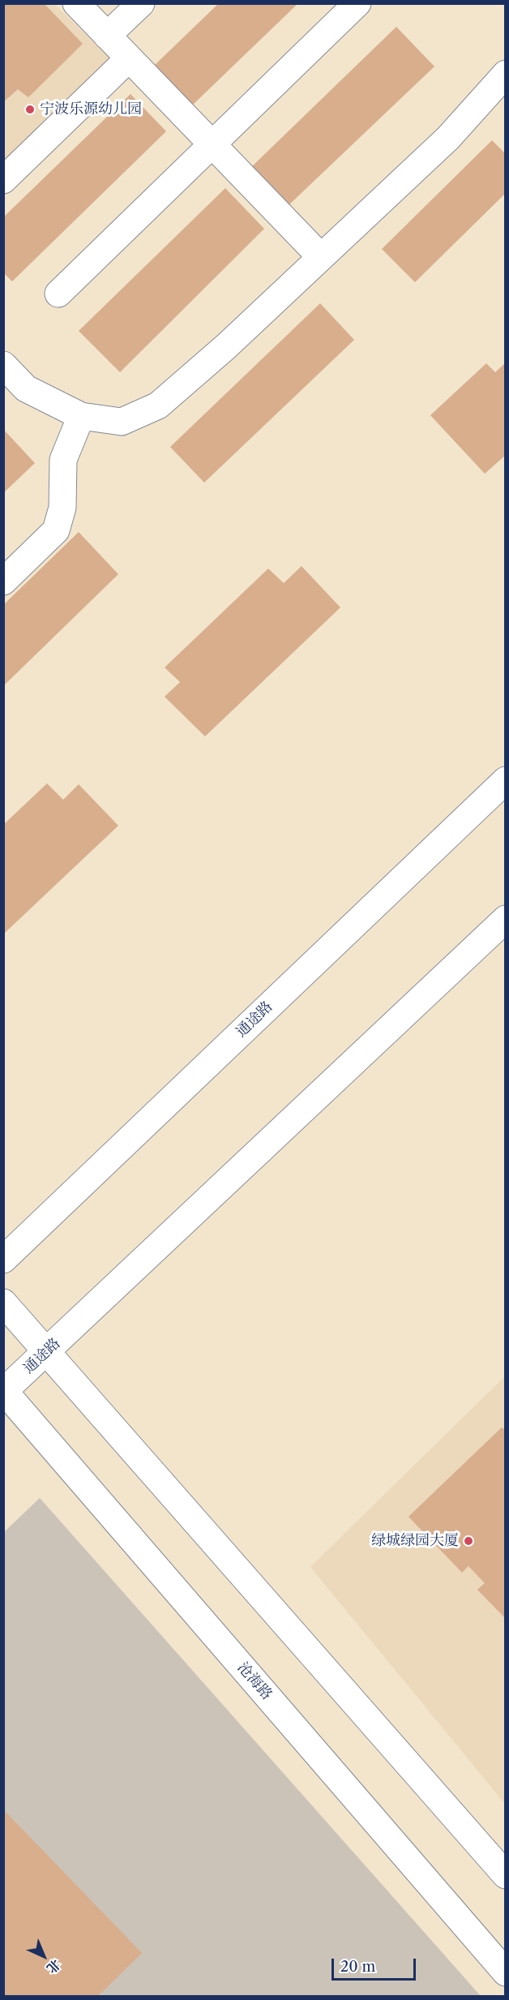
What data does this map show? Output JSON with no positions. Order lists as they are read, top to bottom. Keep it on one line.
{"streets":{"main road":["通途路","沧海路"]},"crossings":[["通途路","沧海路"]],"places":["宁波乐源幼儿园","绿城绿园大厦"],"scale_bar":"20 m","north":"bottom right"}
